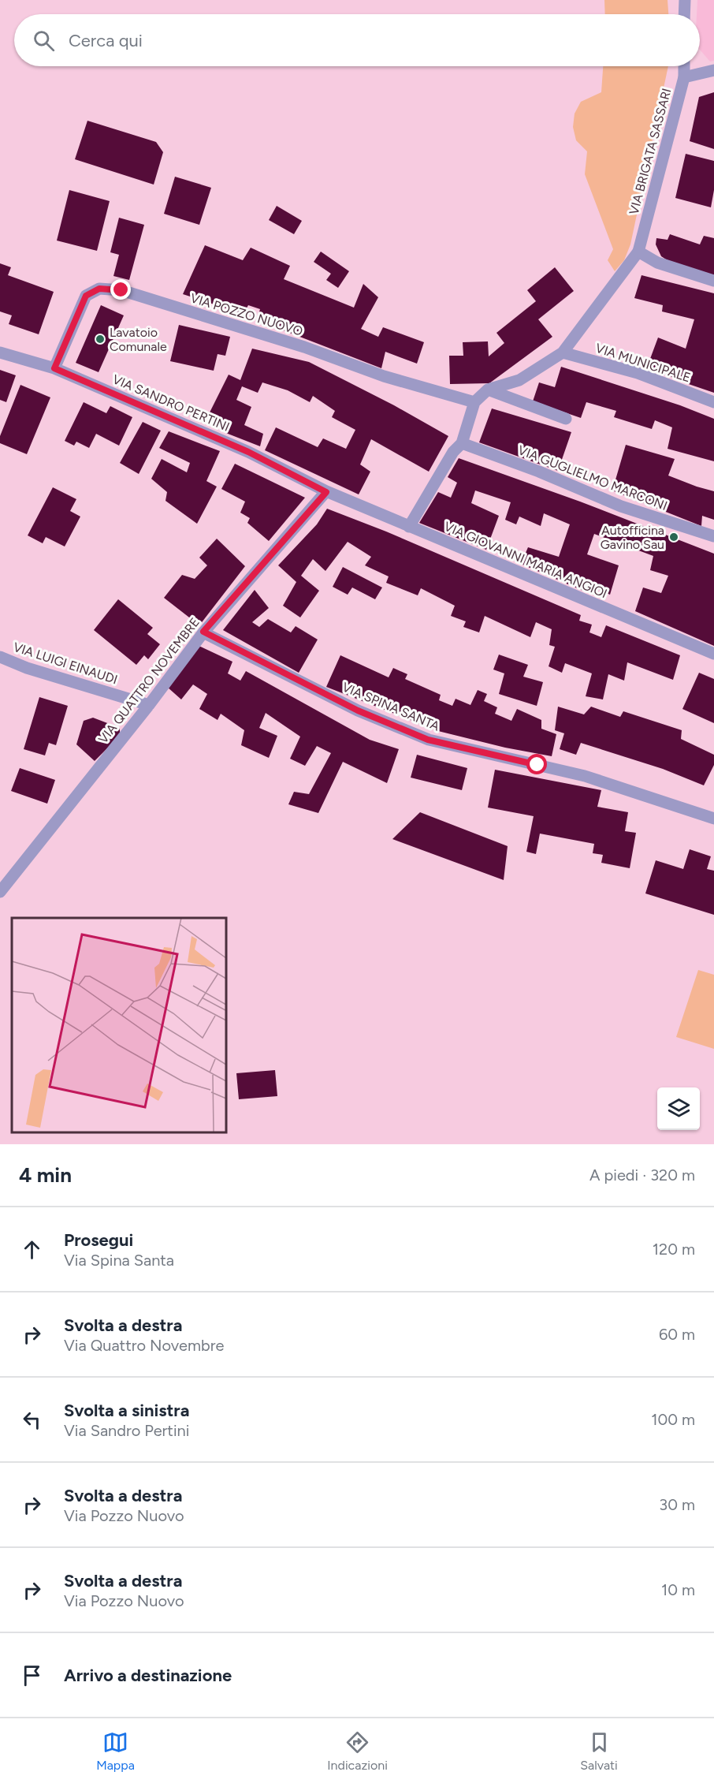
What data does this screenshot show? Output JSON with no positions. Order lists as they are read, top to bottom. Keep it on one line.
{"streets":{"street":["VIA BRIGATA SASSARI","VIA POZZO NUOVO","VIA MUNICIPALE","VIA SANDRO PERTINI","VIA GUGLIELMO MARCONI","VIA GIOVANNI MARIA ANGIOI","VIA LUIGI EINAUDI","VIA QUATTRO NOVEMBRE","VIA SPINA SANTA"]},"crossings":[["VIA POZZO NUOVO","VIA SANDRO PERTINI"],["VIA SANDRO PERTINI","VIA GIOVANNI MARIA ANGIOI"],["VIA SANDRO PERTINI","VIA QUATTRO NOVEMBRE"],["VIA GIOVANNI MARIA ANGIOI","VIA QUATTRO NOVEMBRE"],["VIA LUIGI EINAUDI","VIA QUATTRO NOVEMBRE"],["VIA QUATTRO NOVEMBRE","VIA SPINA SANTA"]],"places":["Lavatoio Comunale","Autofficina Gavino Sau"],"page":{"search":"Cerca qui","heading":["4 min","A piedi · 320 m"],"list":[["Prosegui","Via Spina Santa","120 m"],["Svolta a destra","Via Quattro Novembre","60 m"],["Svolta a sinistra","Via Sandro Pertini","100 m"],["Svolta a destra","Via Pozzo Nuovo","30 m"],["Svolta a destra","Via Pozzo Nuovo","10 m"],"Arrivo a destinazione"],"nav":["Mappa","Indicazioni","Salvati"]}}
